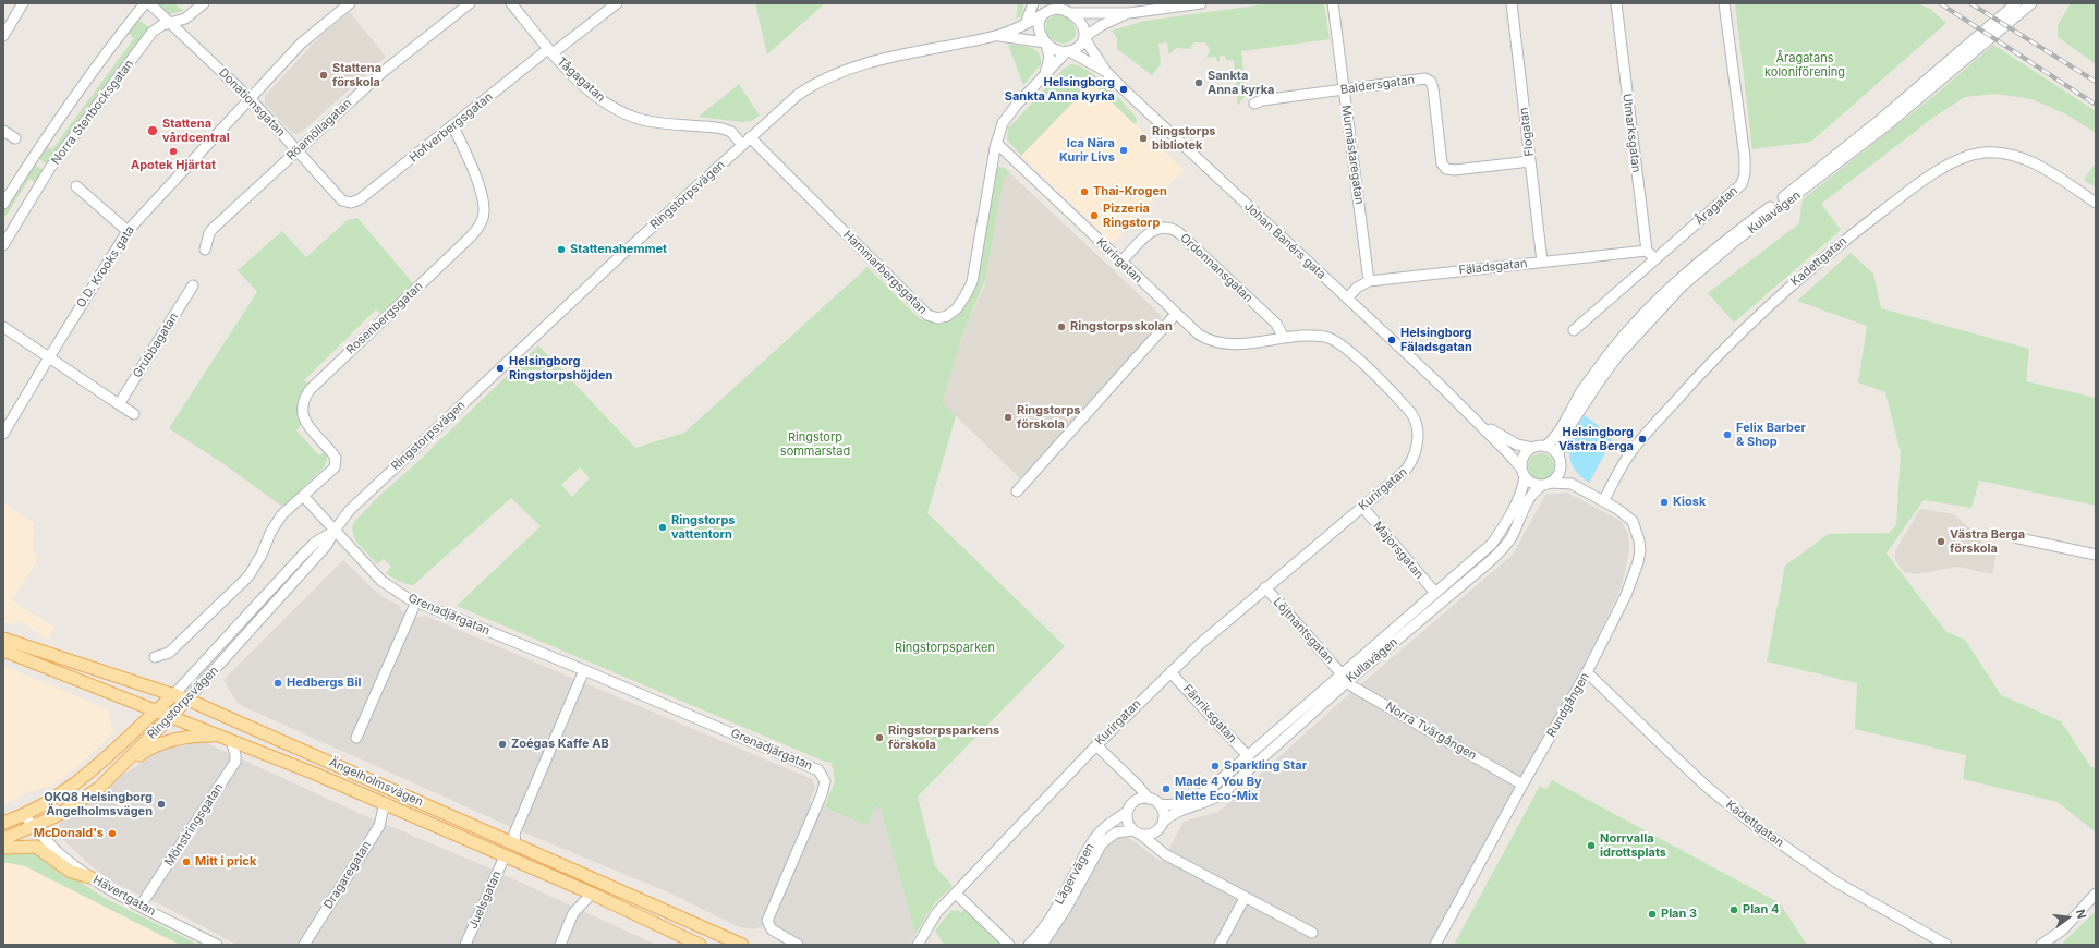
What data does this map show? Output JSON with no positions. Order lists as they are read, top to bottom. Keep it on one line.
{"streets":{"main road":["Ringstorpsvägen","Ängelholmsvägen"],"street":["Tågagatan","Baldersgatan","Donationsgatan","Norra Stenbocksgatan","Hofverbergsgatan","Röamöllagatan","Flogatan","Utmarksgatan","Murmästaregatan","Åragatan","Kullavägen","Johan Banérs gata","Kurirgatan","Kadettgatan","O.D. Krooks gata","Fäladsgatan","Ordonnansgatan","Hammarbergsgatan","Rosenbergsgatan","Grubbagatan","Majorsgatan","Grenadjärgatan","Löjtnantsgatan","Rundgången","Fänriksgatan","Norra Tvärgången","Mönstringsgatan","Lägervägen","Dragaregatan","Hävertgatan","Juelsgatan"]},"crossings":[["Tågagatan","Hofverbergsgatan"],["Tågagatan","Ringstorpsvägen"],["Baldersgatan","Flogatan"],["Baldersgatan","Murmästaregatan"],["Donationsgatan","Norra Stenbocksgatan"],["Donationsgatan","Hofverbergsgatan"],["Donationsgatan","Röamöllagatan"],["Donationsgatan","O.D. Krooks gata"],["Hofverbergsgatan","Rosenbergsgatan"],["Flogatan","Fäladsgatan"],["Utmarksgatan","Fäladsgatan"],["Murmästaregatan","Fäladsgatan"],["Ringstorpsvägen","Johan Banérs gata"],["Ringstorpsvägen","Hammarbergsgatan"],["Ringstorpsvägen","Grenadjärgatan"],["Ringstorpsvägen","Ängelholmsvägen"],["Ringstorpsvägen","Hävertgatan"],["Kullavägen","Johan Banérs gata"],["Kullavägen","Majorsgatan"],["Kullavägen","Löjtnantsgatan"],["Kullavägen","Rundgången"],["Kullavägen","Fänriksgatan"],["Kullavägen","Norra Tvärgången"],["Johan Banérs gata","Fäladsgatan"],["Johan Banérs gata","Hammarbergsgatan"],["Johan Banérs gata","Rundgången"],["Kurirgatan","Ordonnansgatan"],["Kurirgatan","Hammarbergsgatan"],["Kurirgatan","Majorsgatan"],["Kurirgatan","Löjtnantsgatan"],["Kurirgatan","Fänriksgatan"],["Kadettgatan","Rundgången"],["Löjtnantsgatan","Norra Tvärgången"],["Rundgången","Norra Tvärgången"],["Ängelholmsvägen","Mönstringsgatan"],["Ängelholmsvägen","Dragaregatan"],["Ängelholmsvägen","Juelsgatan"],["Mönstringsgatan","Hävertgatan"]],"parks":["Åragatans koloniförening","Ringstorp sommarstad","Ringstorpsparken"],"places":["Stattena förskola","Sankta Anna kyrka","Helsingborg Sankta Anna kyrka","Stattena vårdcentral","Ringstorps bibliotek","Ica Nära Kurir Livs","Apotek Hjärtat","Thai-Krogen","Pizzeria Ringstorp","Stattenahemmet","Ringstorpsskolan","Helsingborg Fäladsgatan","Helsingborg Ringstorpshöjden","Ringstorps förskola","Felix Barber & Shop","Helsingborg Västra Berga","Kiosk","Ringstorps vattentorn","Västra Berga förskola","Hedbergs Bil","Ringstorpsparkens förskola","Zoégas Kaffe AB","Sparkling Star","Made 4 You By Nette Eco-Mix","OKQ8 Helsingborg Ängelholmsvägen","McDonald's","Norrvalla idrottsplats","Mitt i prick","Plan 4","Plan 3"],"north":"right"}
